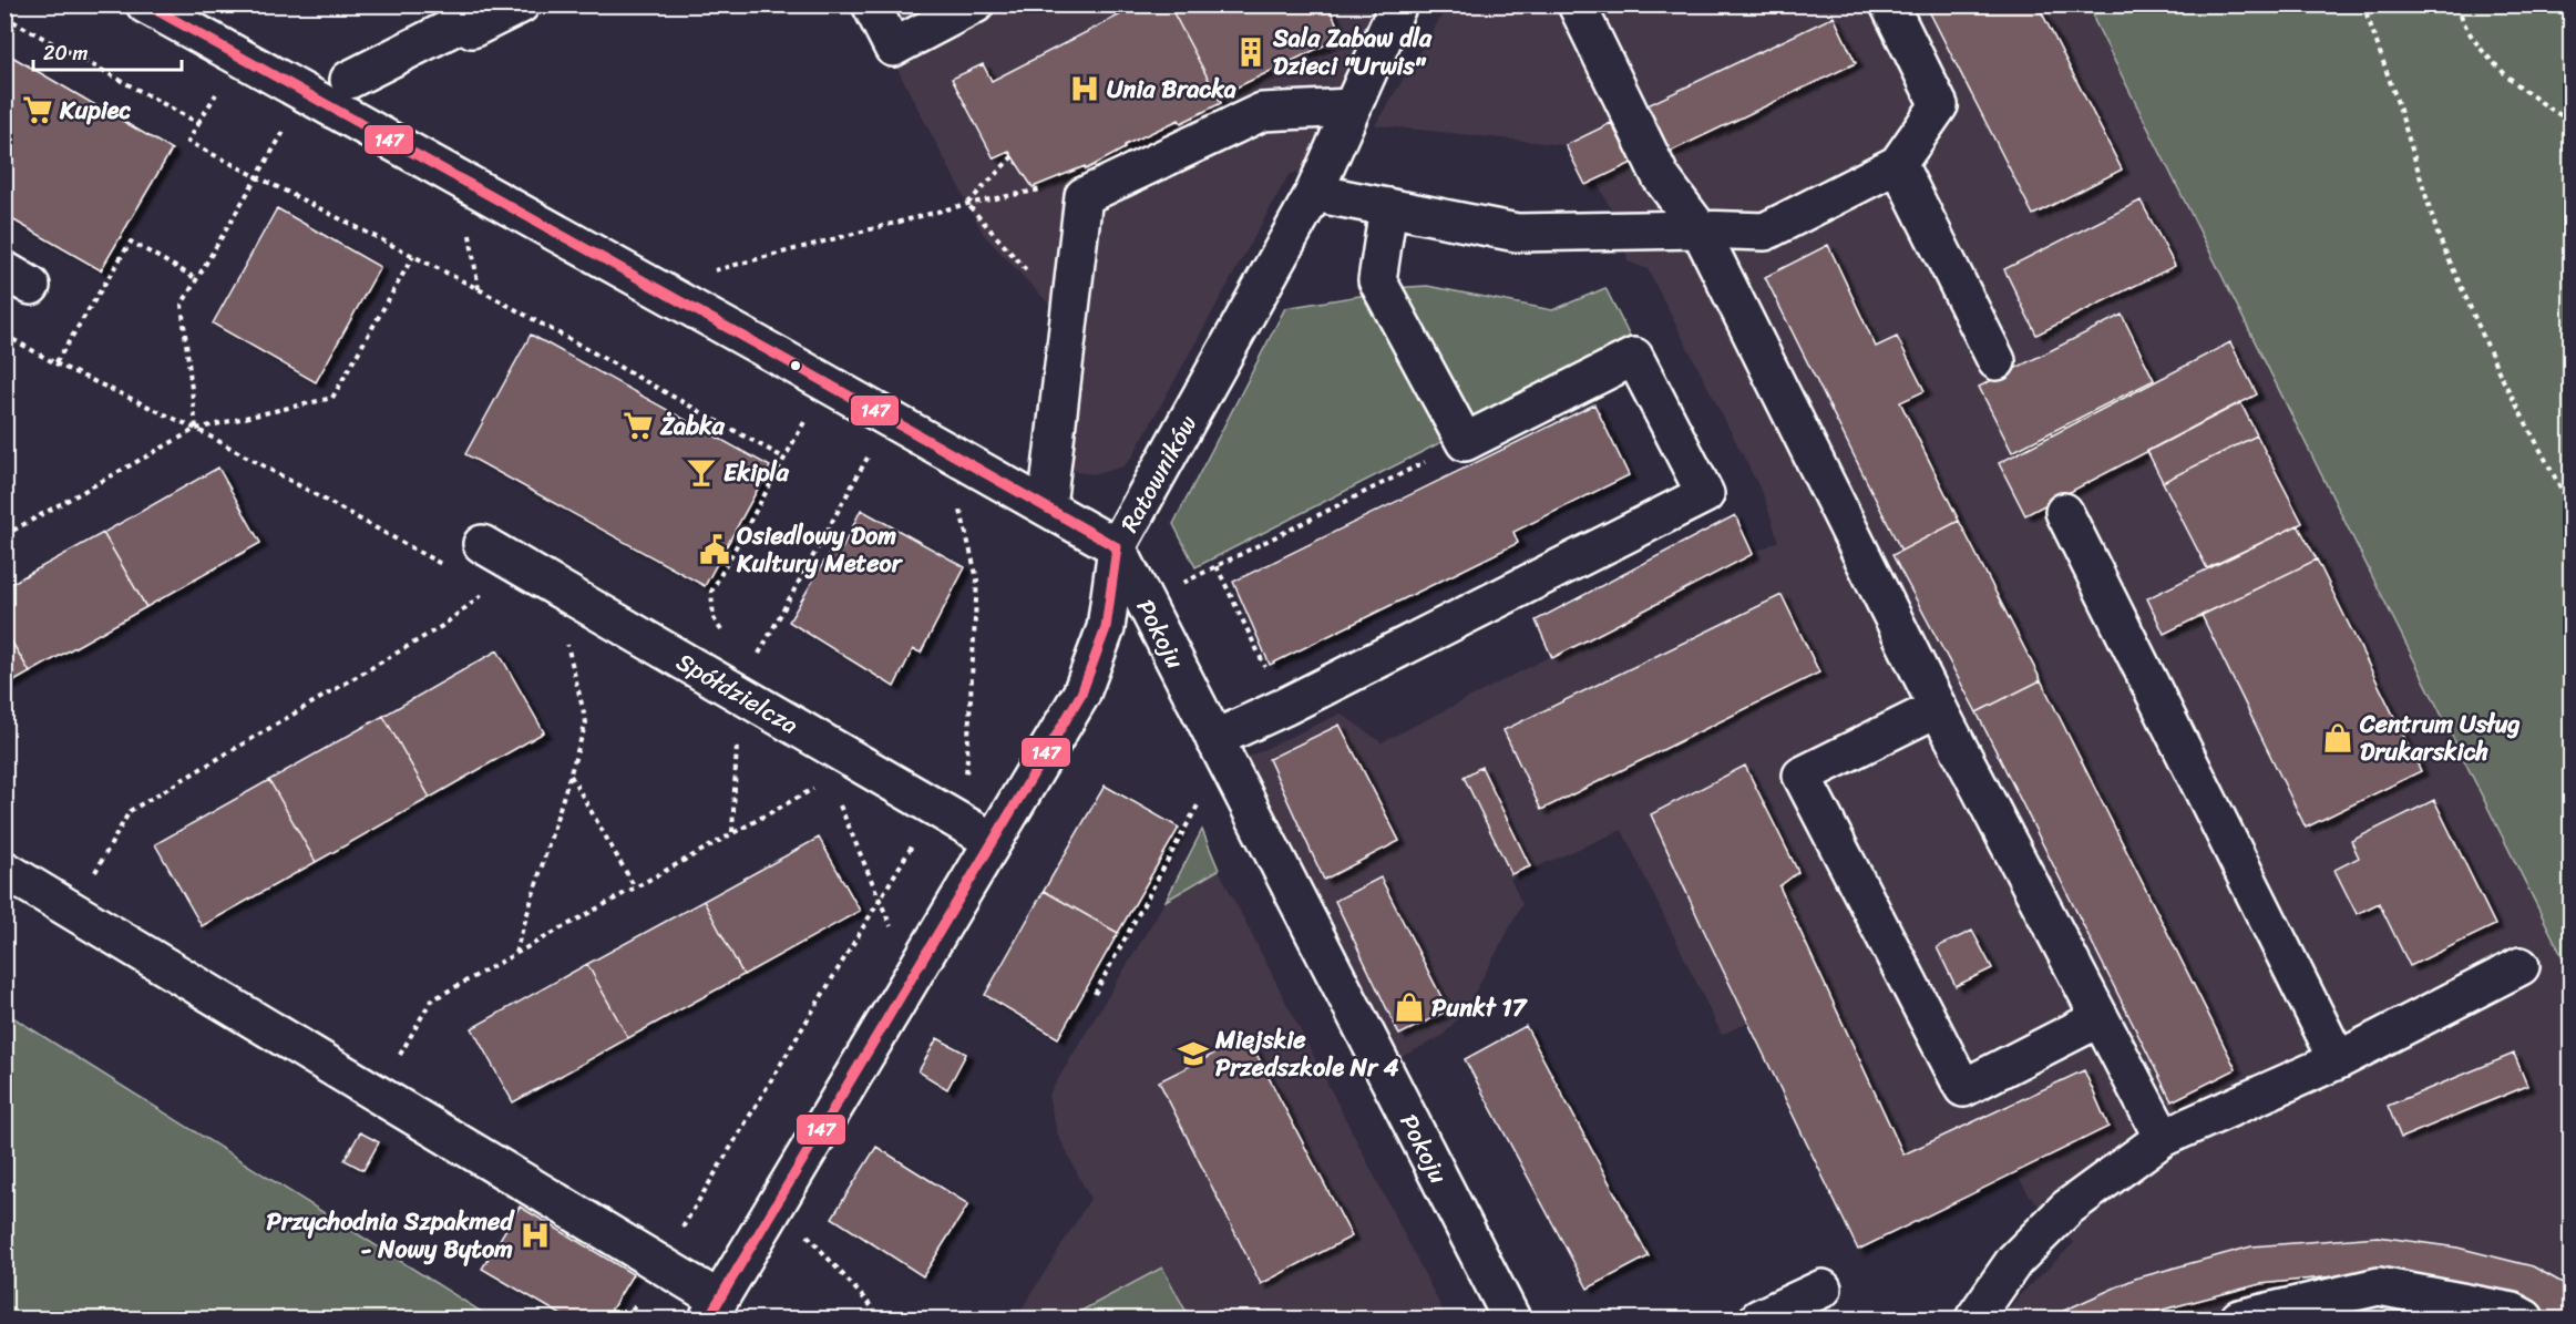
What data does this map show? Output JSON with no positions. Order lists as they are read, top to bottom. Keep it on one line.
{"streets":{"street":["Ratowników","Pokoju","Spółdzielcza"]},"crossings":[["Ratowników","Pokoju"],["Ratowników","Spółdzielcza"]],"places":{"building":["Sala Zabaw dla Dzieci \"Urwis\""],"hospital":["Unia Bracka","Przychodnia Szpakmed - Nowy Bytom"],"supermarket":["Kupiec","Żabka"],"bar":["Ekipla"],"public building":["Osiedlowy Dom Kultury Meteor"],"shop":["Centrum Usług Drukarskich","Punkt 17"],"school or university":["Miejskie Przedszkole Nr 4"]},"lines":["transit line 147"],"scale_bar":"20 m"}
